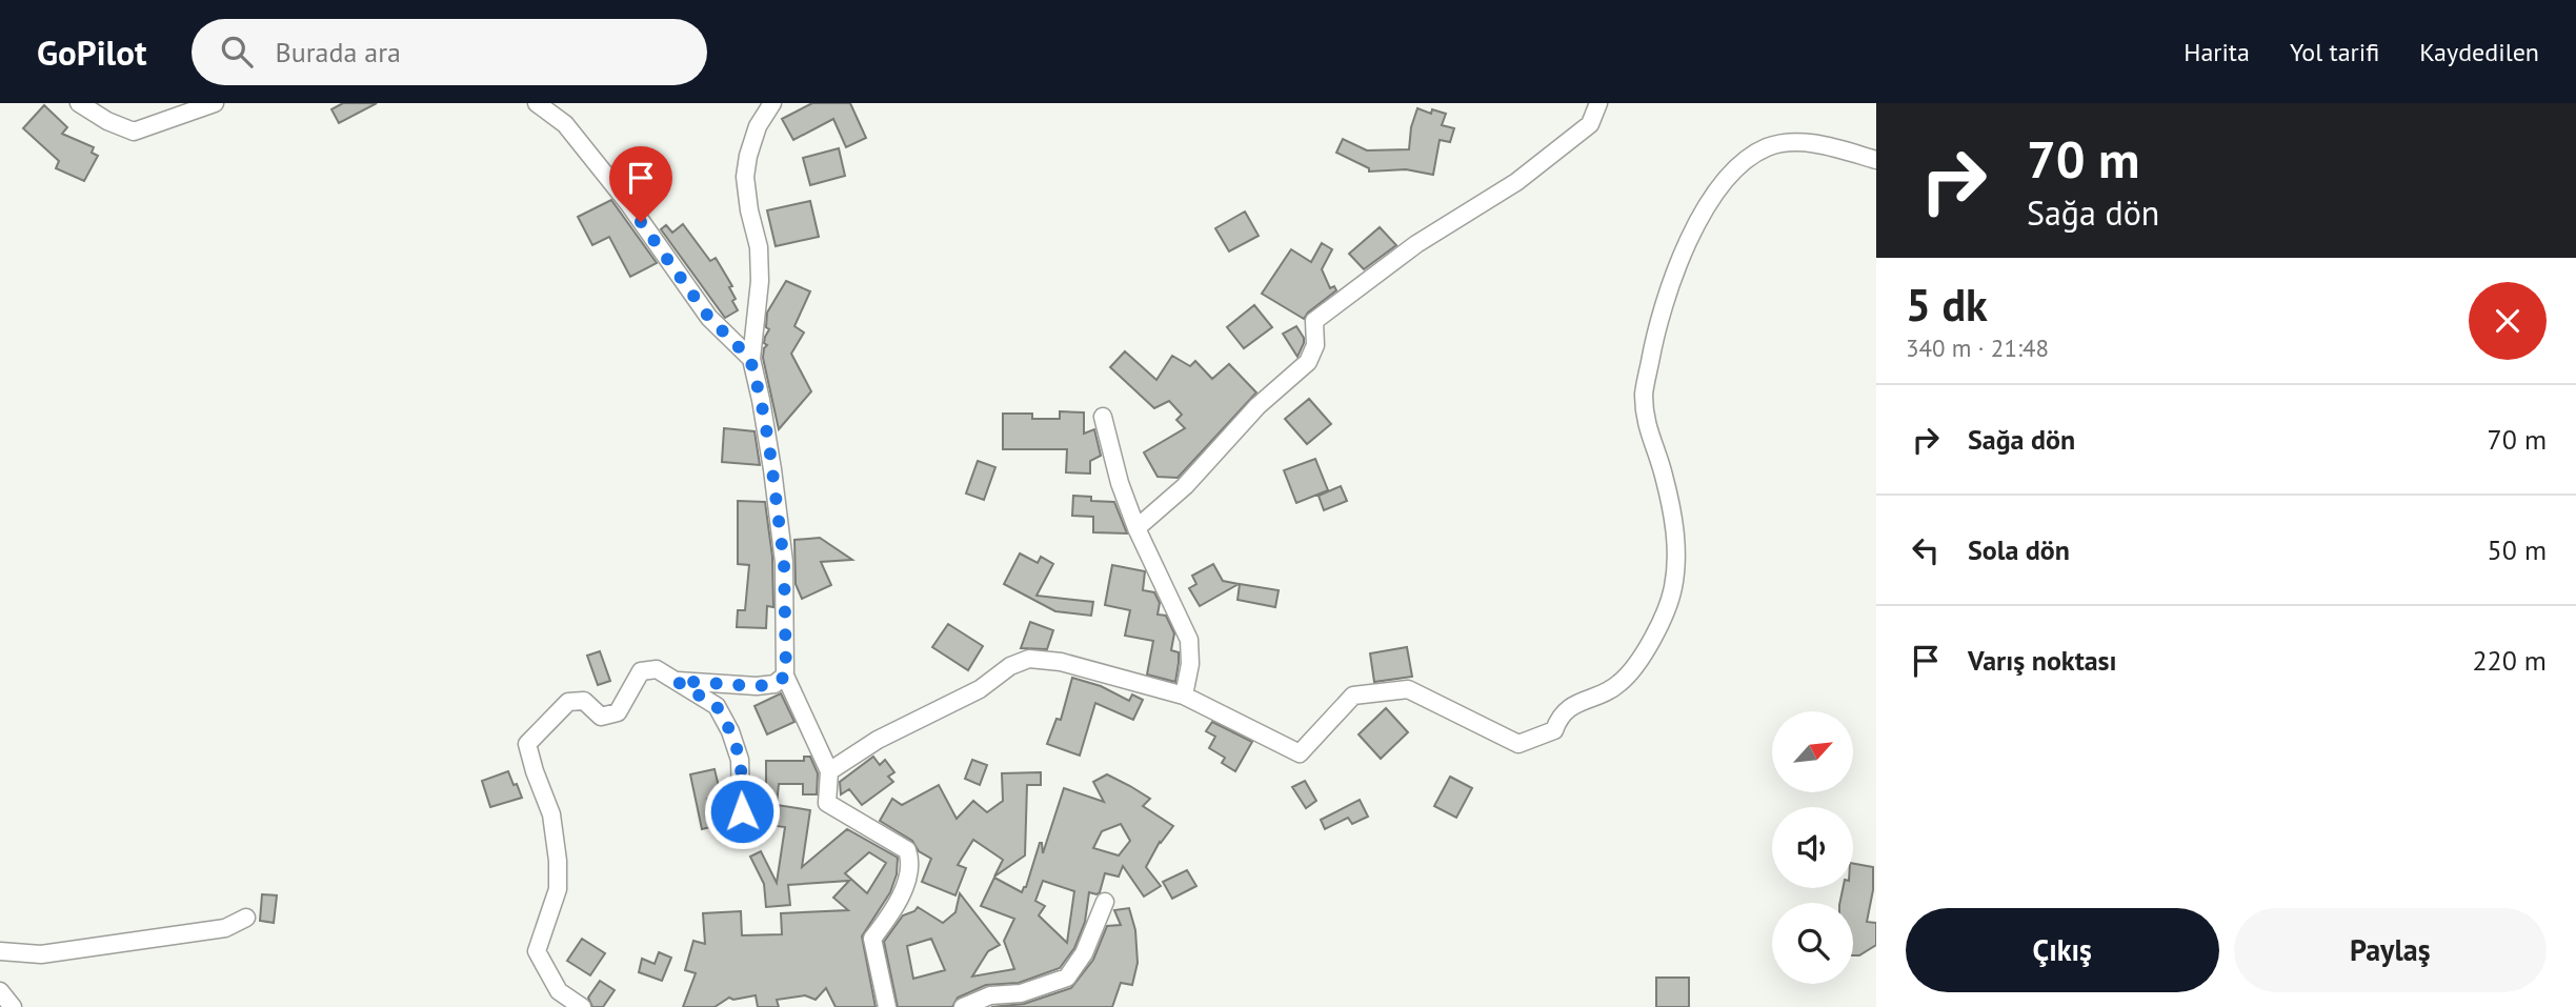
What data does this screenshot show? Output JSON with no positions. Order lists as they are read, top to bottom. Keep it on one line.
{"north":"top right","page":{"header":"GoPilot","search":"Burada ara","nav":["Harita","Yol tarifi","Kaydedilen"],"turn":["70 m","Sağa dön"],"heading":["5 dk","340 m · 21:48"],"list":[{"name":"Sağa dön","value":"70 m"},{"name":"Sola dön","value":"50 m"},{"name":"Varış noktası","value":"220 m"}],"buttons":["Çıkış","Paylaş"]}}
